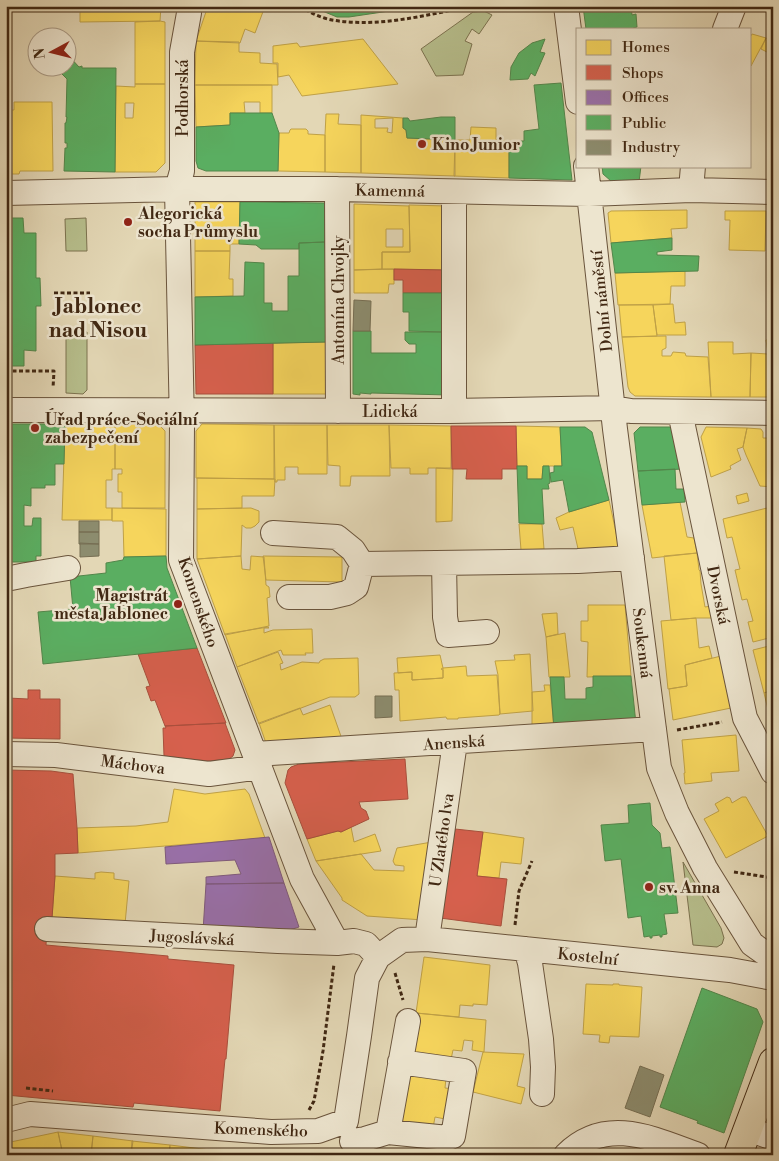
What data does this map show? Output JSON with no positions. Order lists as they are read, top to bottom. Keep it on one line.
{"streets":{"street":["Podhorská","Kamenná","Antonína Chvojky","Dolní náměstí","Lidická","Dvorská","Komenského","Soukenná","Anenská","Máchova","U Zlatého lva","Jugoslávská","Kostelní"]},"crossings":[["Podhorská","Kamenná"],["Podhorská","Komenského"],["Kamenná","Antonína Chvojky"],["Kamenná","Dolní náměstí"],["Kamenná","Komenského"],["Antonína Chvojky","Lidická"],["Dolní náměstí","Lidická"],["Dolní náměstí","Soukenná"],["Lidická","Dvorská"],["Lidická","Komenského"],["Lidická","Soukenná"],["Komenského","Anenská"],["Komenského","Máchova"],["Komenského","Jugoslávská"],["Soukenná","Anenská"],["Anenská","Máchova"],["Anenská","U Zlatého lva"],["U Zlatého lva","Kostelní"]],"districts":["Jablonec nad Nisou"],"places":["Kino Junior","Alegorická socha Průmyslu","Úřad práce-Sociální zabezpečení","Magistrát města Jablonec","sv. Anna"],"legend":["Homes","Shops","Offices","Public","Industry"],"north":"left"}
